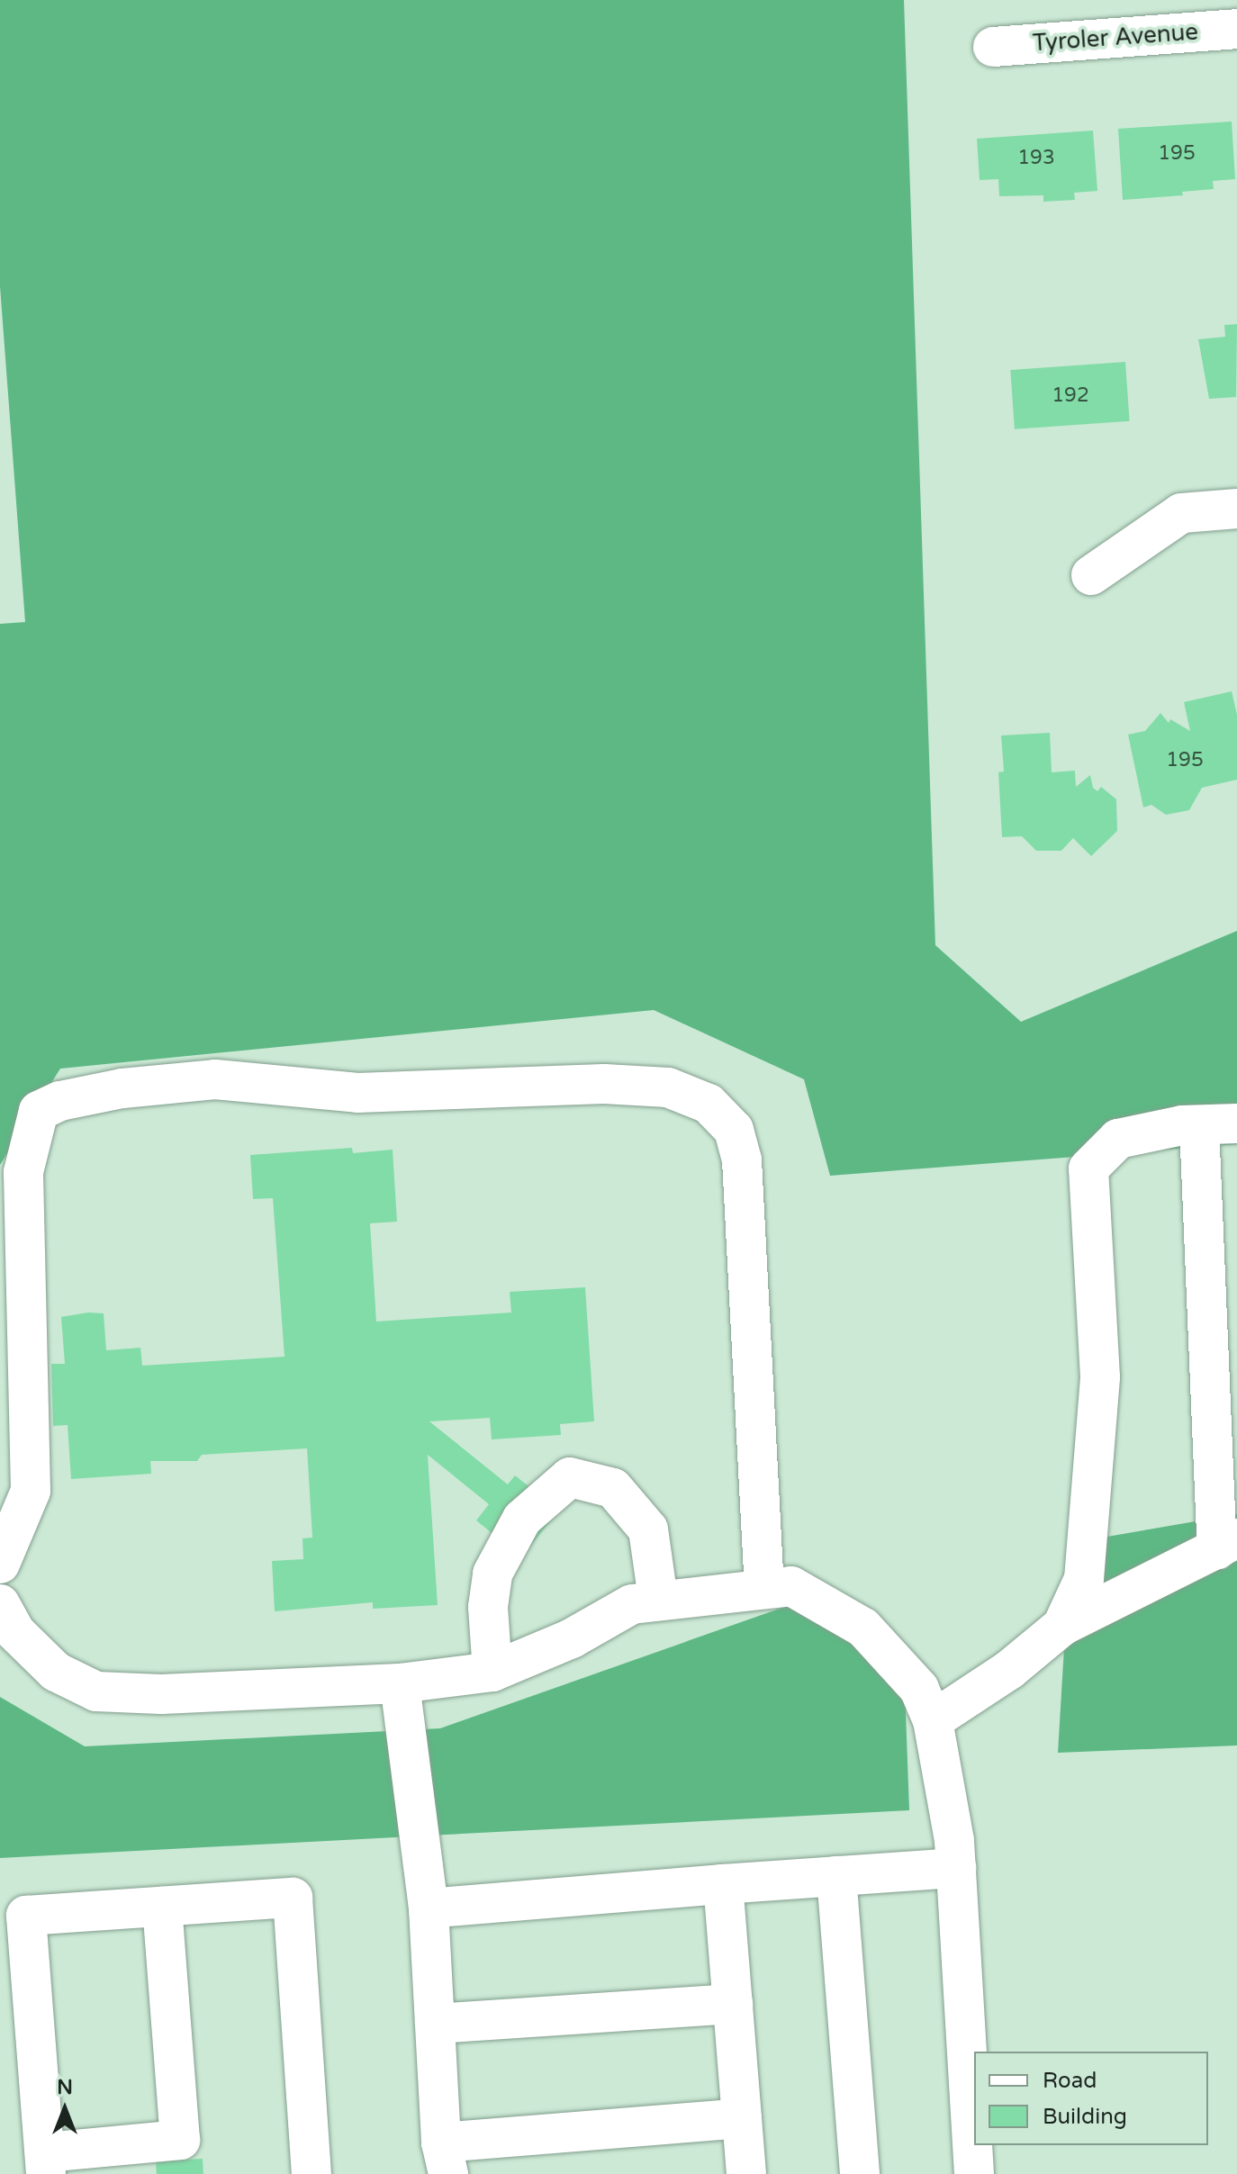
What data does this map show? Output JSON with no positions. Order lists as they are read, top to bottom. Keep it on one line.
{"streets":{"street":["Tyroler Avenue"]},"house_numbers":["195","193","192","195"],"legend":["Road","Building"],"north":"top"}
